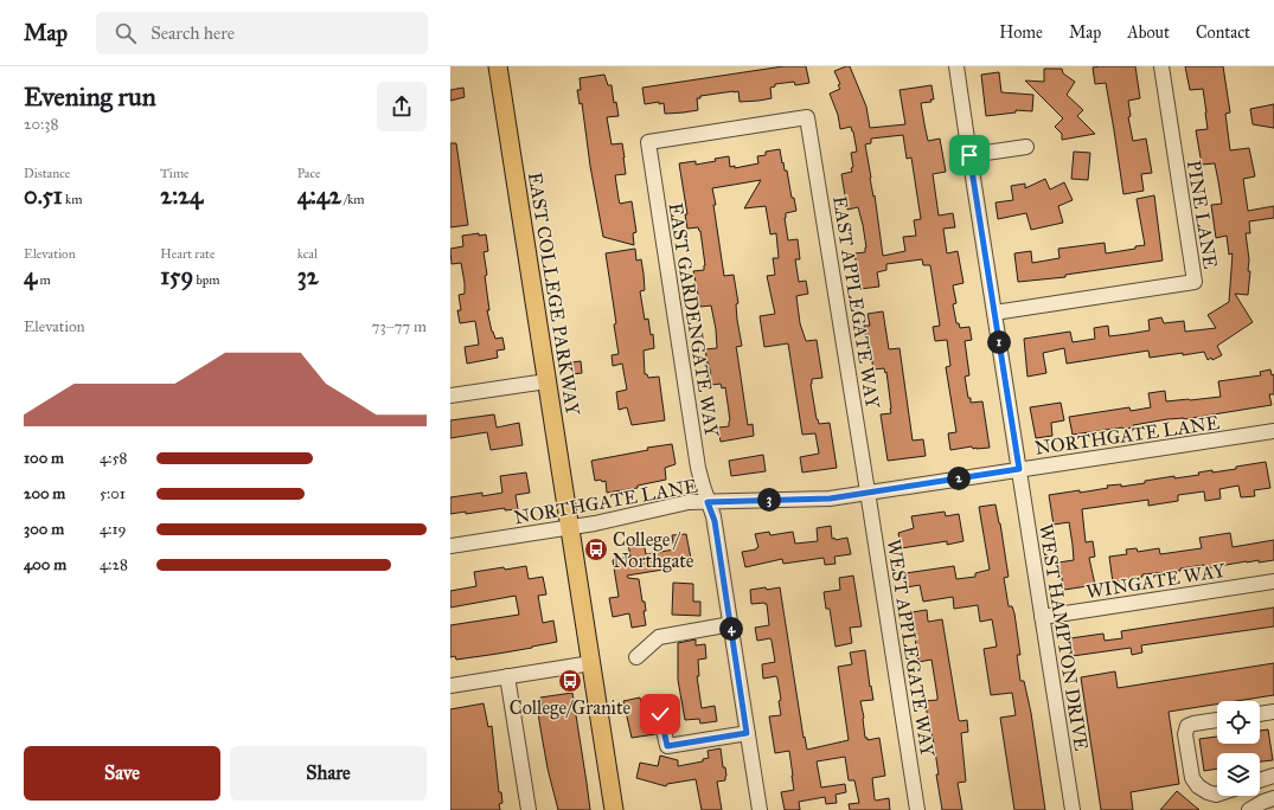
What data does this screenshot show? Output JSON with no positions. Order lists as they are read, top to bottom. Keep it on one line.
{"streets":{"main road":["EAST COLLEGE PARKWAY"],"street":["PINE LANE","EAST APPLEGATE WAY","EAST GARDENGATE WAY","NORTHGATE LANE","WINGATE WAY","WEST HAMPTON DRIVE","WEST APPLEGATE WAY"]},"crossings":[["PINE LANE","WEST HAMPTON DRIVE"],["EAST COLLEGE PARKWAY","NORTHGATE LANE"],["EAST APPLEGATE WAY","EAST GARDENGATE WAY"],["EAST APPLEGATE WAY","NORTHGATE LANE"],["EAST APPLEGATE WAY","WEST APPLEGATE WAY"],["EAST GARDENGATE WAY","NORTHGATE LANE"],["NORTHGATE LANE","WEST HAMPTON DRIVE"],["NORTHGATE LANE","WEST APPLEGATE WAY"],["WINGATE WAY","WEST HAMPTON DRIVE"]],"places":{"bus stop":["College / Northgate","College/Granite"]},"page":{"header":"Map","search":"Search here","nav":["Home","Map","About","Contact"],"heading":["Evening run","20:38"],"stats":[["Distance","0.51 km"],["Time","2:24"],["Pace","4:42 /km"],["Elevation","4 m"],["Heart rate","159 bpm"],["kcal","32"]],"chart":["Elevation","73–77 m"],"pins":["1","2","3","4"],"list":[{"name":"100 m","note":"4:58"},{"name":"200 m","note":"5:01"},{"name":"300 m","note":"4:19"},{"name":"400 m","note":"4:28"}],"buttons":["Save","Share"]}}
